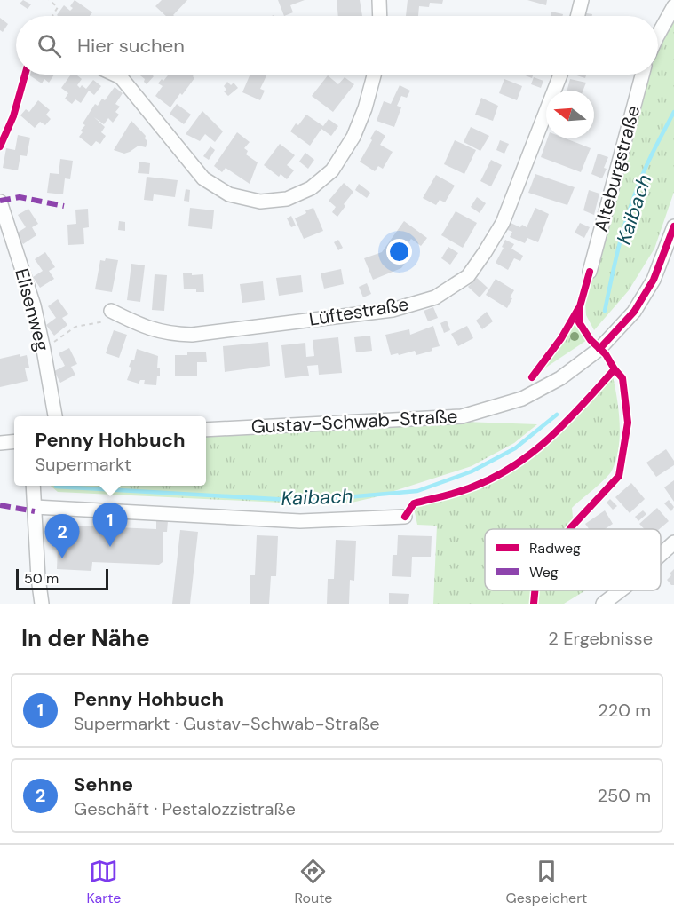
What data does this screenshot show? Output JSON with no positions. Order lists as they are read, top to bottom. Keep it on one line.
{"streets":{"street":["Alteburgstraße","Elisenweg","Lüftestraße","Gustav-Schwab-Straße"]},"water":["Kaibach"],"legend":["Radweg","Weg"],"scale_bar":"50 m","north":"left","page":{"search":"Hier suchen","popup":["Penny Hohbuch","Supermarkt"],"pins":["1","2"],"scale":"50 m","heading":["In der Nähe","2 Ergebnisse"],"list":[{"mark":"1","name":"Penny Hohbuch","note":"Supermarkt · Gustav-Schwab-Straße","value":"220 m"},{"mark":"2","name":"Sehne","note":"Geschäft · Pestalozzistraße","value":"250 m"}],"nav":["Karte","Route","Gespeichert"]}}
